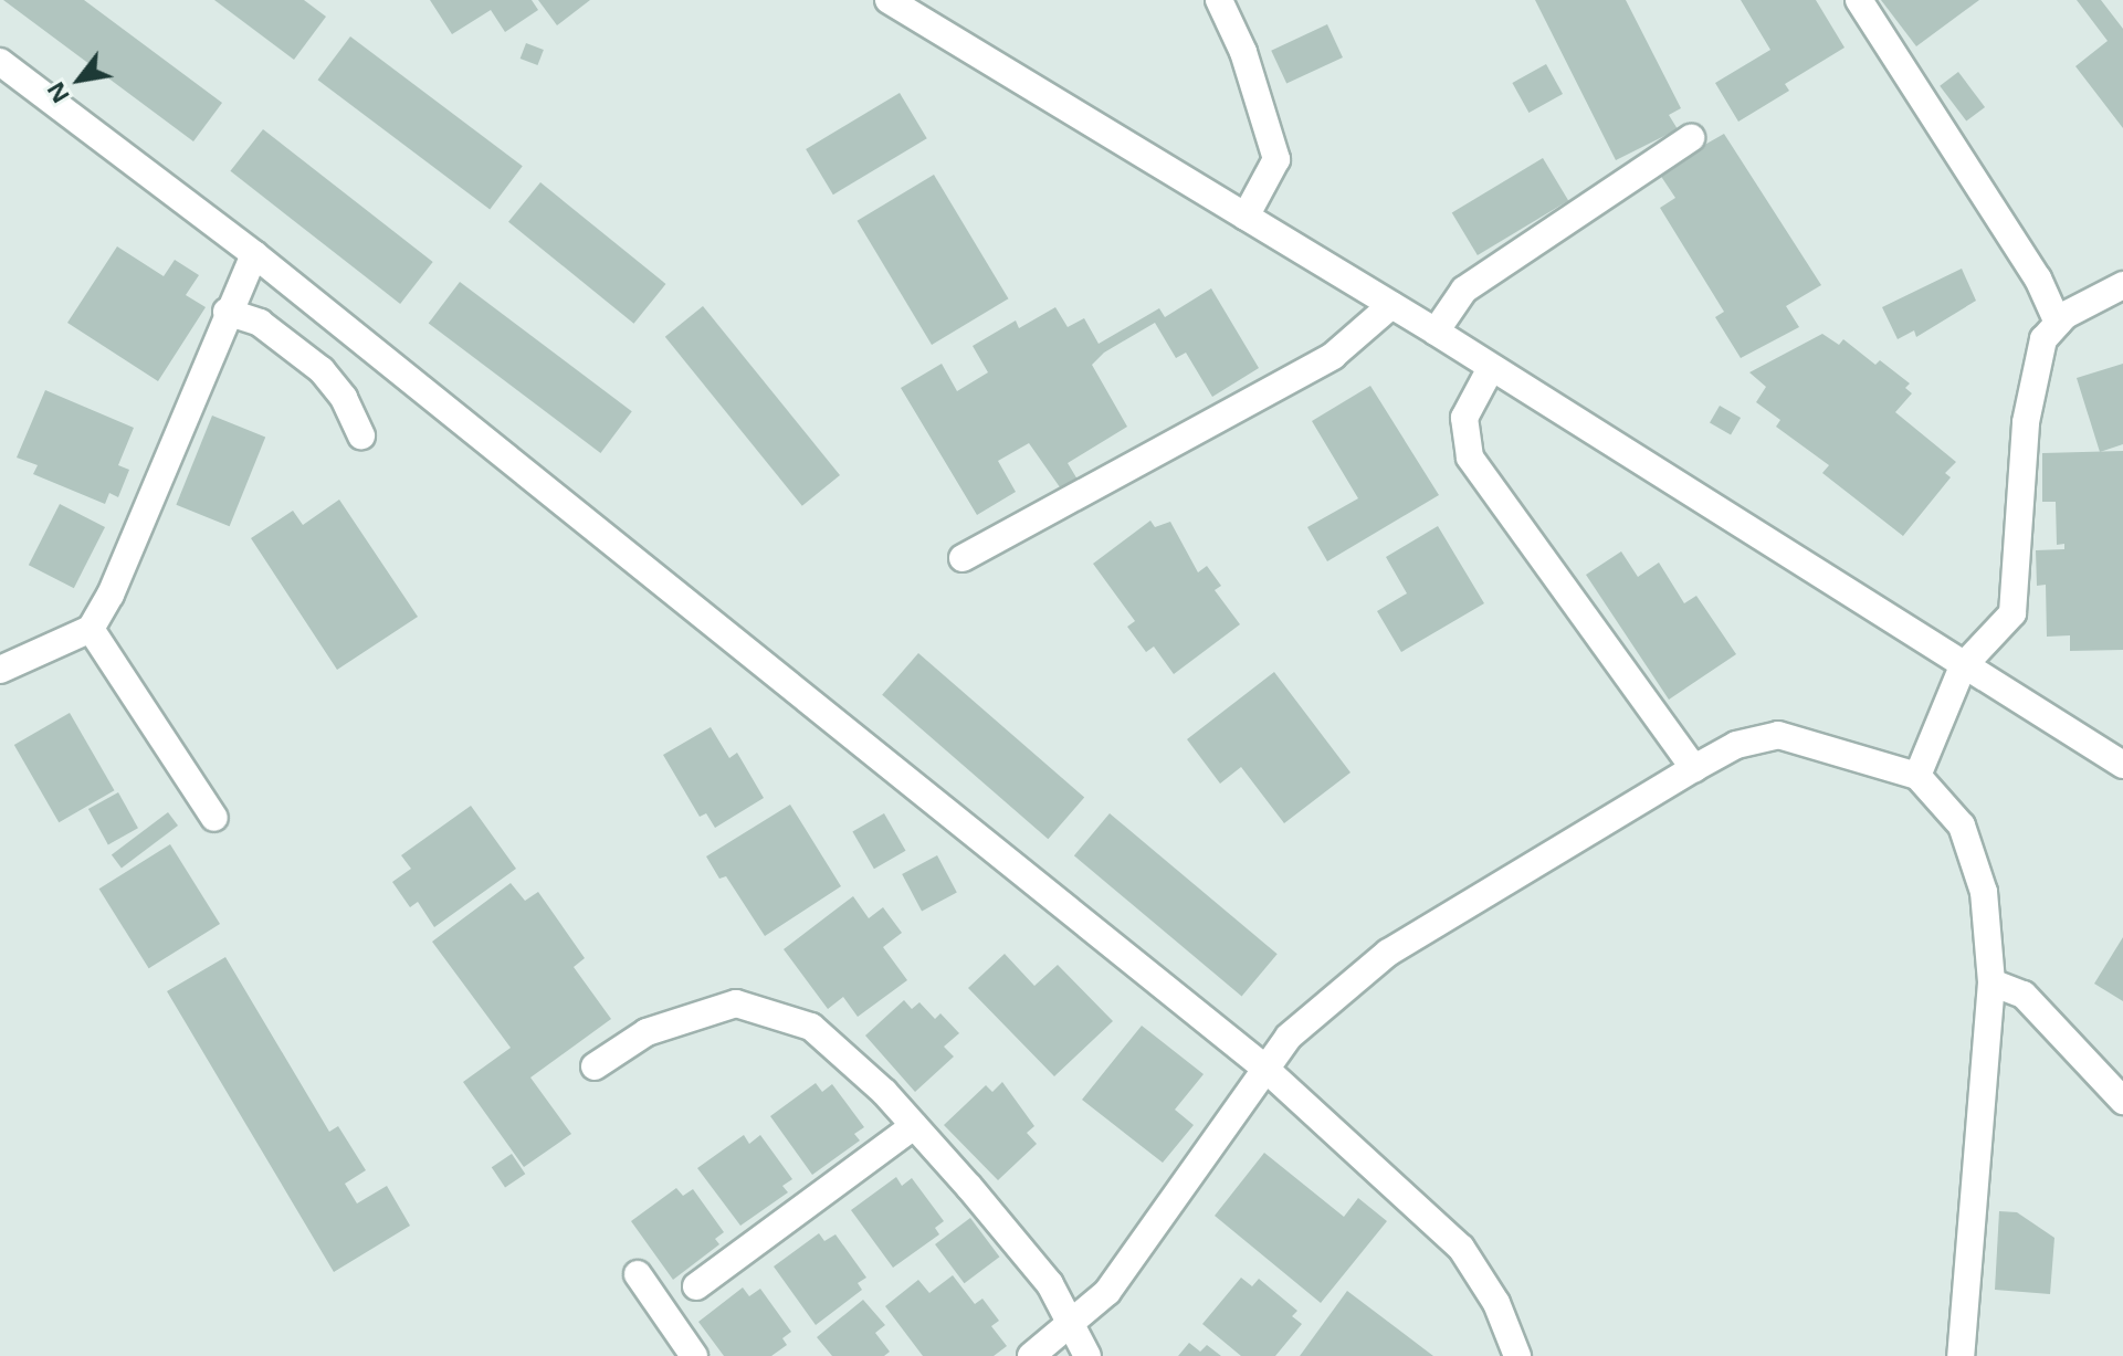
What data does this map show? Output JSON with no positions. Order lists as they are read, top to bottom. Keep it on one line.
{"north":"bottom left"}
